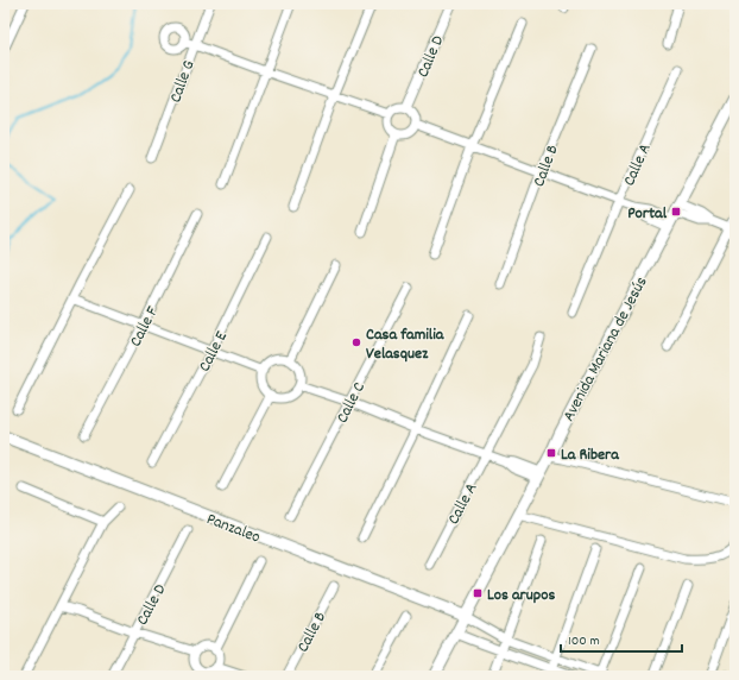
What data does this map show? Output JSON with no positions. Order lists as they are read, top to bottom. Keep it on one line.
{"streets":{"street":["Calle D","Calle G","Calle A","Calle B","Calle F","Avenida Mariana de Jesús","Calle E","Calle C","Panzaleo"]},"crossings":[["Avenida Mariana de Jesús","Panzaleo"]],"places":{"transit":["Portal","La Ribera","Los arupos"],"other":["Casa familia Velasquez"]},"scale_bar":"100 m"}
